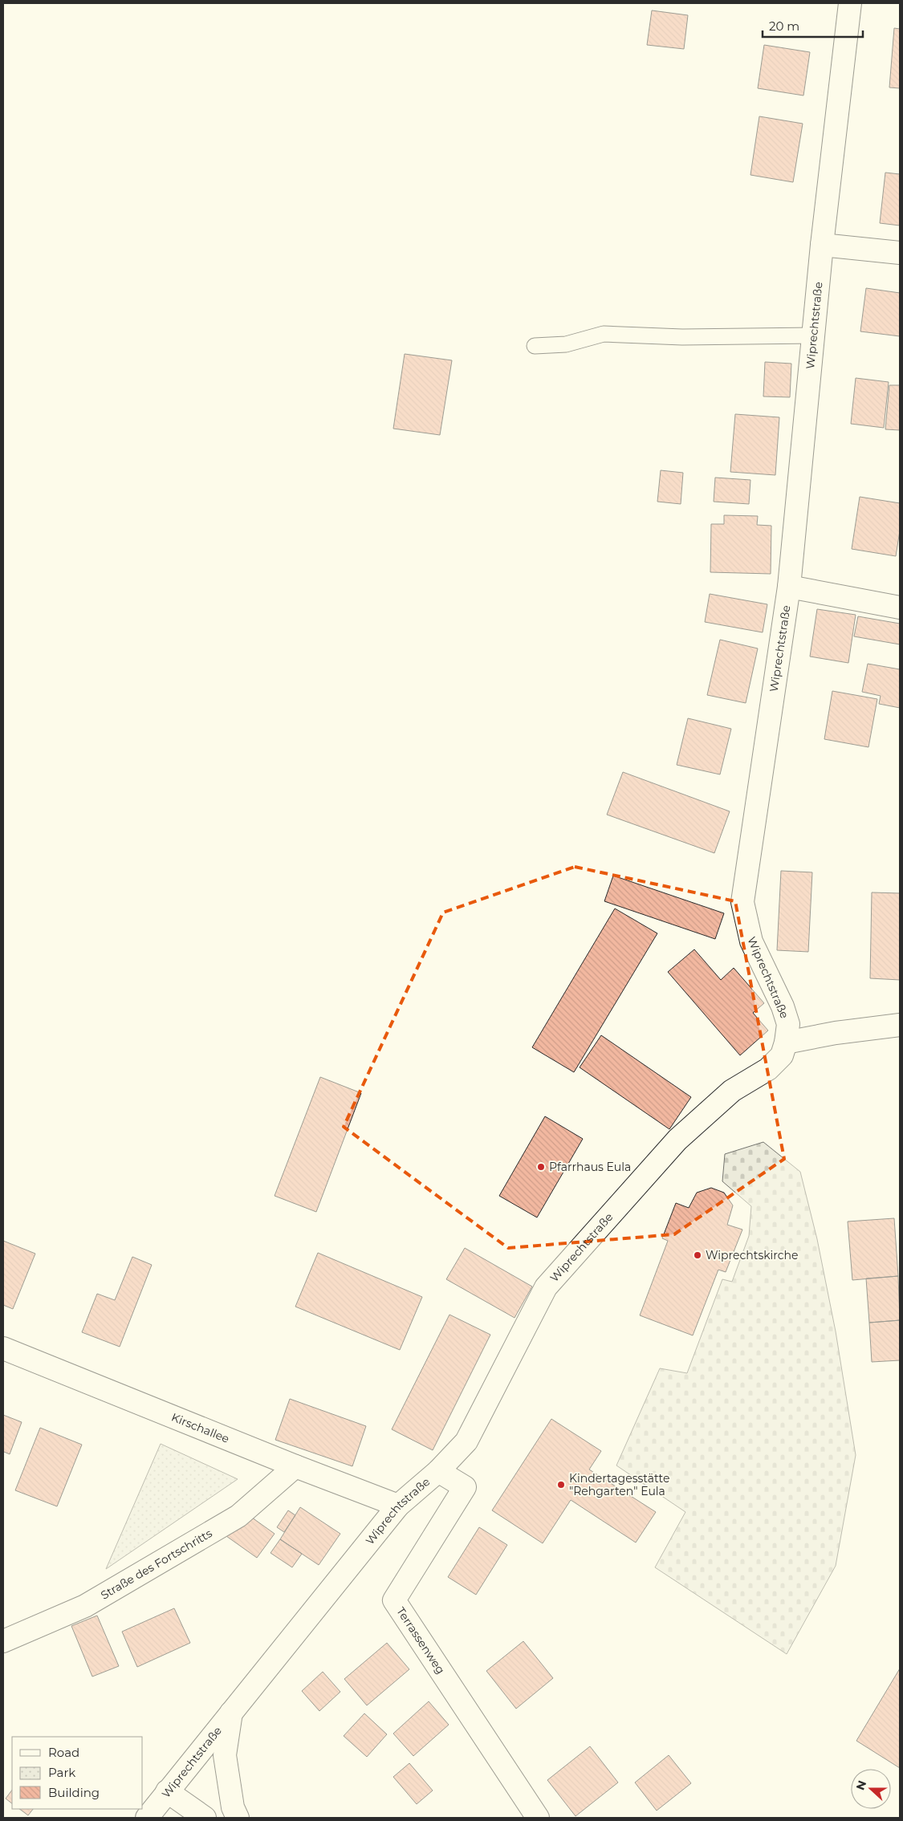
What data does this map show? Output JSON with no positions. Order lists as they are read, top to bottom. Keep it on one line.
{"streets":{"street":["Wiprechtstraße","Kirschallee","Straße des Fortschritts","Terrassenweg"]},"crossings":[["Wiprechtstraße","Kirschallee"],["Wiprechtstraße","Terrassenweg"],["Kirschallee","Straße des Fortschritts"]],"places":["Pfarrhaus Eula","Wiprechtskirche","Kindertagesstätte \"Rehgarten\" Eula"],"legend":["Road","Park","Building"],"scale_bar":"20 m","north":"left"}
